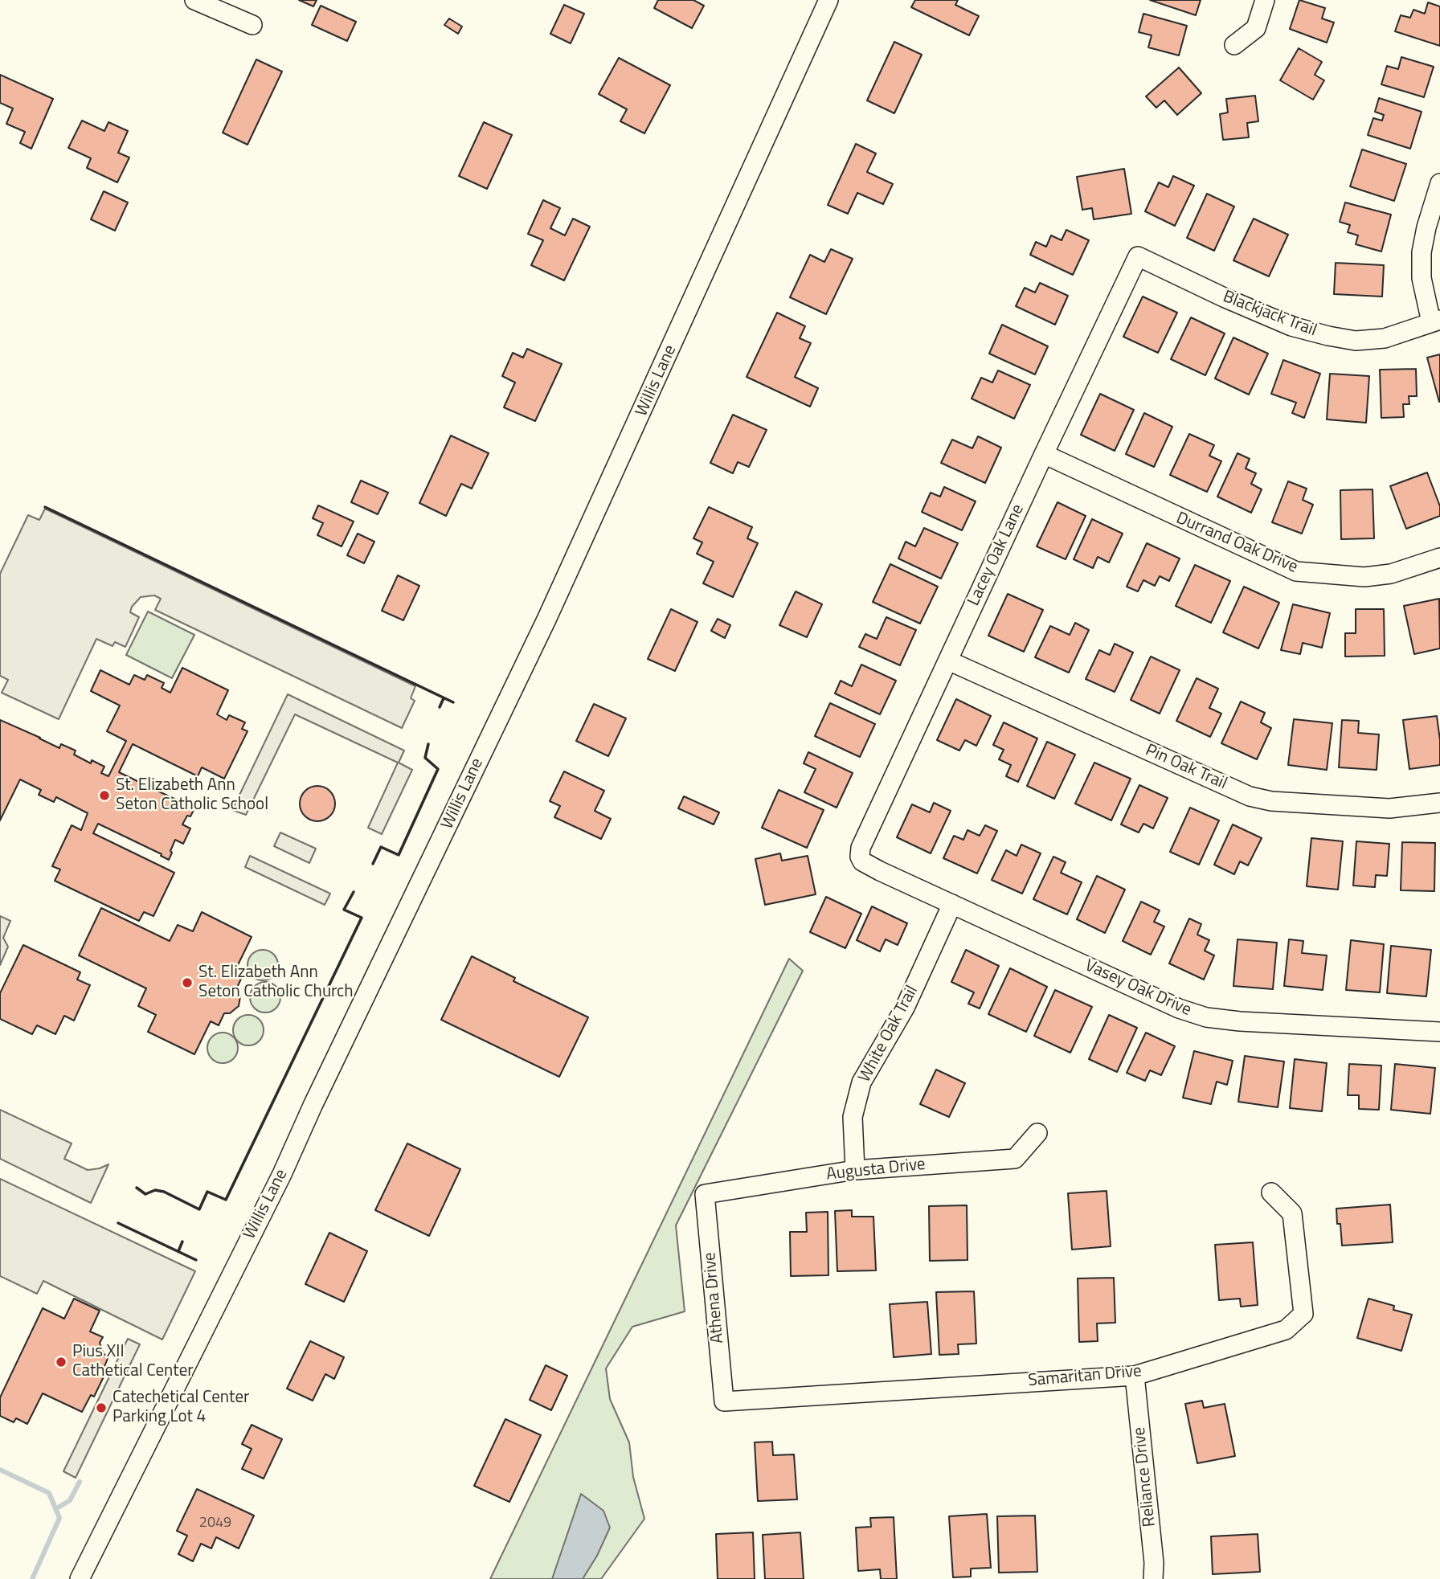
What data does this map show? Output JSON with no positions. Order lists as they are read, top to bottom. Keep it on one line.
{"streets":{"street":["Blackjack Trail","Willis Lane","Durrand Oak Drive","Lacey Oak Lane","Pin Oak Trail","Vasey Oak Drive","White Oak Trail","Augusta Drive","Athena Drive","Samaritan Drive","Reliance Drive"]},"crossings":[["Blackjack Trail","Lacey Oak Lane"],["Durrand Oak Drive","Lacey Oak Lane"],["Lacey Oak Lane","Pin Oak Trail"],["Lacey Oak Lane","Vasey Oak Drive"],["Vasey Oak Drive","White Oak Trail"],["White Oak Trail","Augusta Drive"],["Augusta Drive","Athena Drive"],["Athena Drive","Samaritan Drive"],["Samaritan Drive","Reliance Drive"]],"places":["St. Elizabeth Ann Seton Catholic School","St. Elizabeth Ann Seton Catholic Church","Pius XII Cathetical Center","Catechetical Center Parking Lot 4"],"house_numbers":["2049"]}
